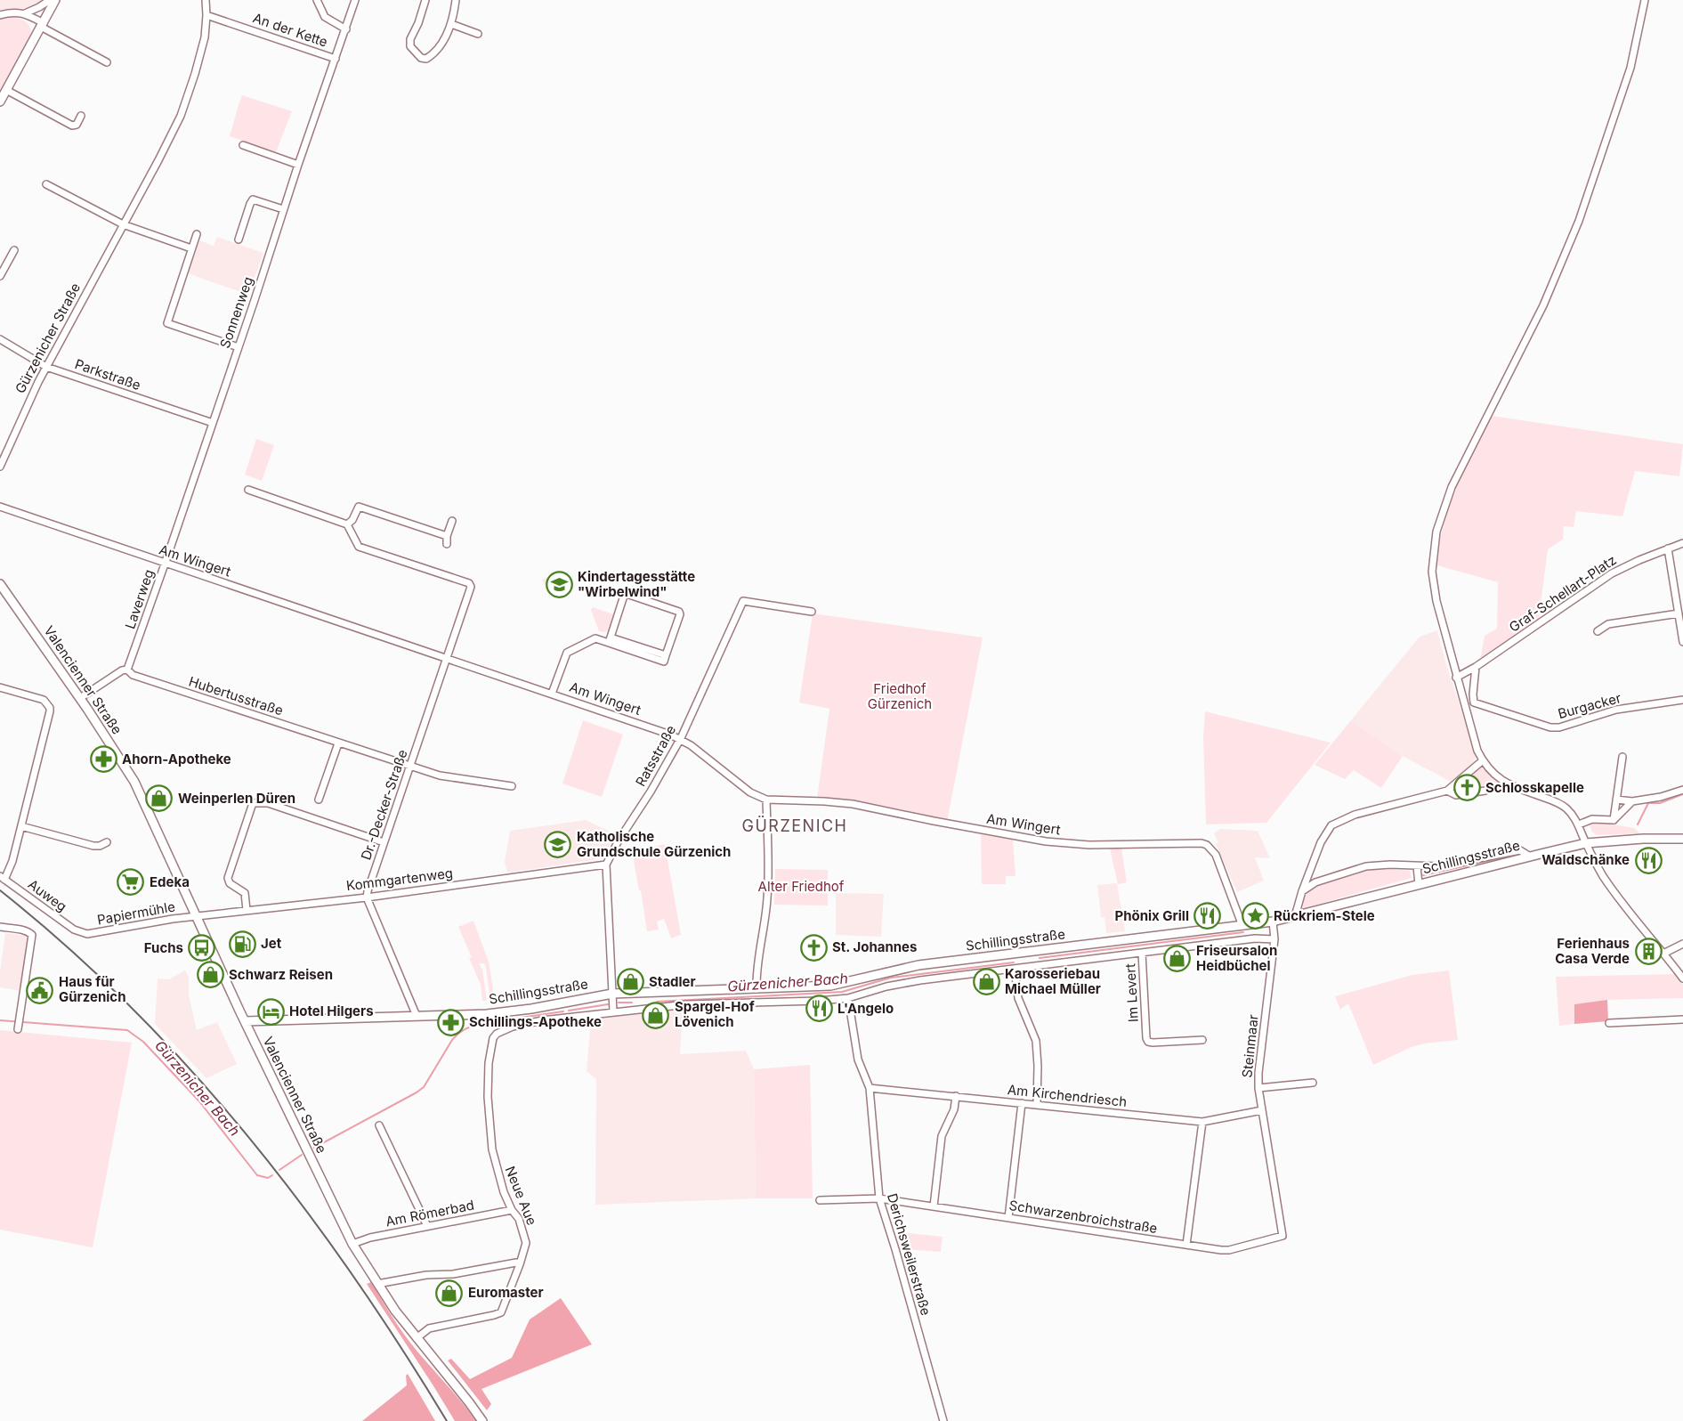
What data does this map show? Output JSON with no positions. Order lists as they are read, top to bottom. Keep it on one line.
{"streets":{"main road":["Valencienner Straße","Schillingsstraße"],"street":["An der Kette","Sonnenweg","Gürzenicher Straße","Parkstraße","Am Wingert","Graf-Schellart-Platz","Laverweg","Hubertusstraße","Burgacker","Ratsstraße","Dr.-Decker-Straße","Kommgartenweg","Auweg","Papiermühle","Im Levert","Steinmaar","Am Kirchendriesch","Neue Aue","Am Römerbad","Schwarzenbroichstraße","Derichsweilerstraße"]},"crossings":[["An der Kette","Sonnenweg"],["An der Kette","Gürzenicher Straße"],["Sonnenweg","Parkstraße"],["Sonnenweg","Laverweg"],["Gürzenicher Straße","Parkstraße"],["Parkstraße","Laverweg"],["Am Wingert","Laverweg"],["Am Wingert","Ratsstraße"],["Am Wingert","Dr.-Decker-Straße"],["Am Wingert","Schillingsstraße"],["Graf-Schellart-Platz","Burgacker"],["Laverweg","Hubertusstraße"],["Valencienner Straße","Schillingsstraße"],["Valencienner Straße","Kommgartenweg"],["Valencienner Straße","Papiermühle"],["Valencienner Straße","Neue Aue"],["Valencienner Straße","Am Römerbad"],["Hubertusstraße","Dr.-Decker-Straße"],["Ratsstraße","Kommgartenweg"],["Dr.-Decker-Straße","Kommgartenweg"],["Schillingsstraße","Im Levert"],["Schillingsstraße","Steinmaar"],["Schillingsstraße","Neue Aue"],["Schillingsstraße","Derichsweilerstraße"],["Kommgartenweg","Papiermühle"],["Auweg","Papiermühle"],["Steinmaar","Am Kirchendriesch"],["Steinmaar","Schwarzenbroichstraße"],["Am Kirchendriesch","Derichsweilerstraße"],["Neue Aue","Am Römerbad"],["Schwarzenbroichstraße","Derichsweilerstraße"]],"districts":["GÜRZENICH"],"water":["Gürzenicher Bach"],"parks":["Friedhof Gürzenich","Alter Friedhof"],"places":{"school or university":["Kindertagesstätte \"Wirbelwind\"","Katholische Grundschule Gürzenich"],"pharmacy":["Ahorn-Apotheke","Schillings-Apotheke"],"church":["Schlosskapelle","St. Johannes"],"shop":["Weinperlen Düren","Friseursalon Heidbüchel","Schwarz Reisen","Stadler","Karosseriebau Michael Müller","Spargel-Hof Lövenich","Euromaster"],"restaurant":["Waldschänke","Phönix Grill","L'Angelo"],"supermarket":["Edeka"],"place":["Rückriem-Stele"],"fuel station":["Jet"],"bus stop":["Fuchs"],"building":["Ferienhaus Casa Verde"],"public building":["Haus für Gürzenich"],"hotel":["Hotel Hilgers"]}}
